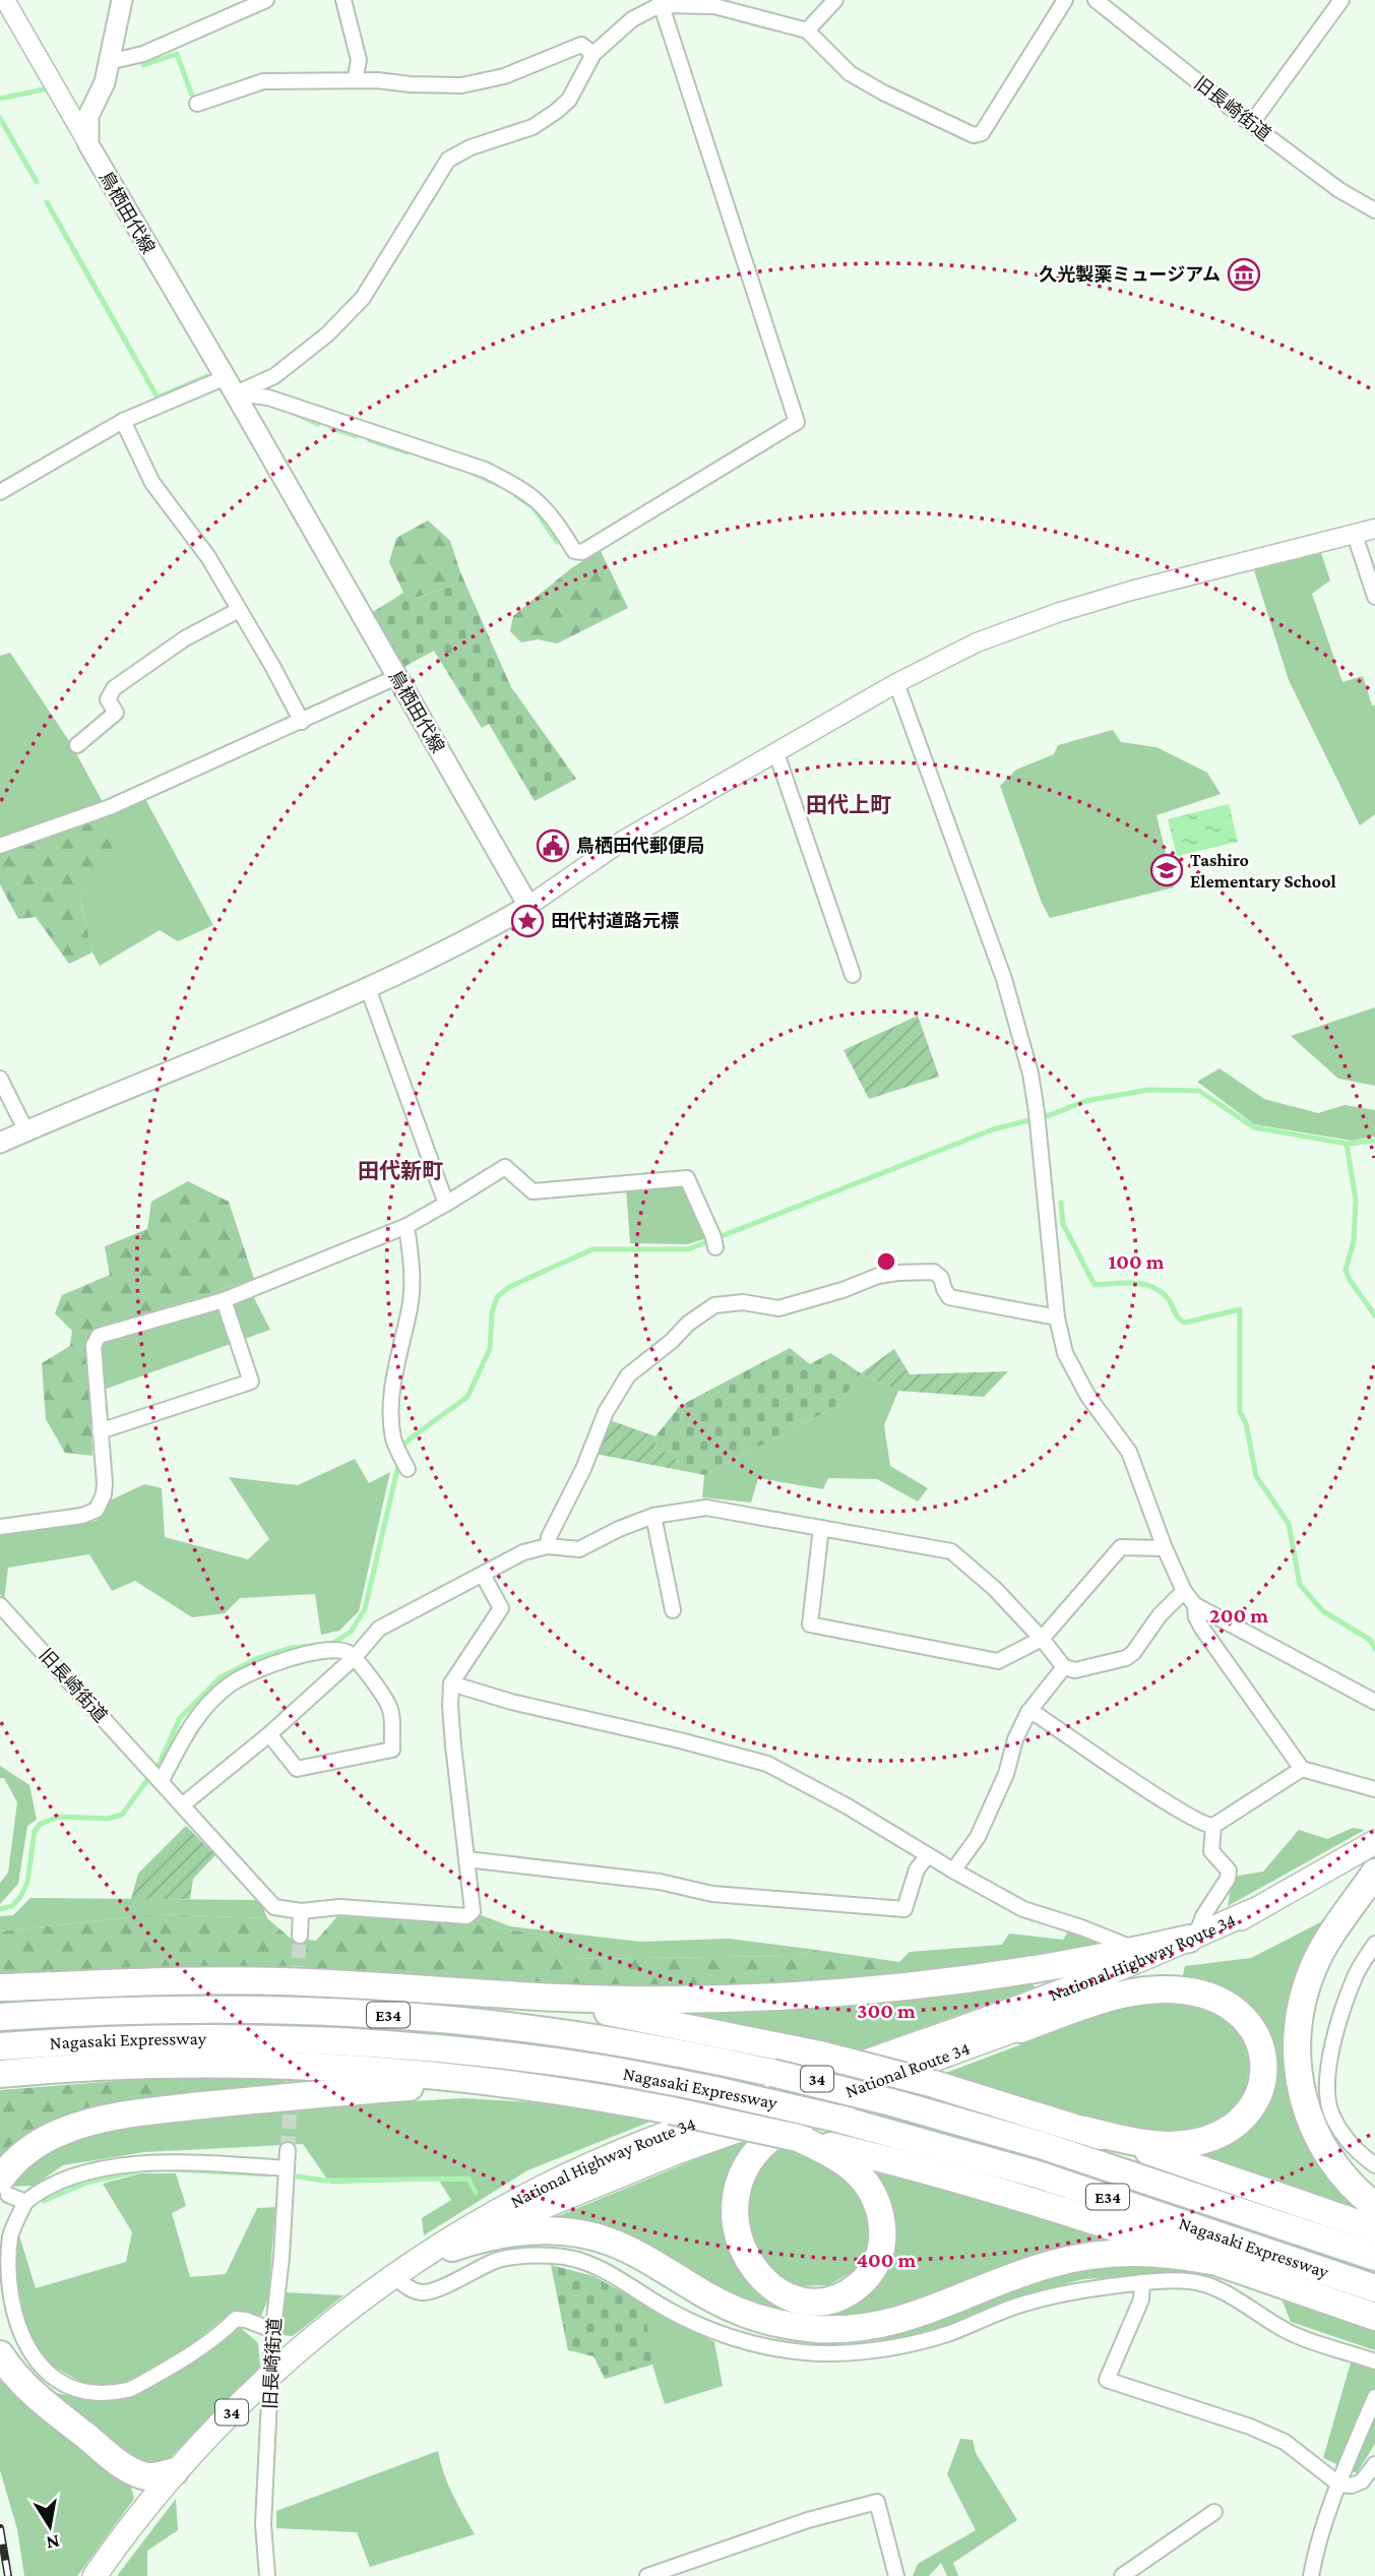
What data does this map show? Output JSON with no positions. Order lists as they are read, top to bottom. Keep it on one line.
{"streets":{"highway":["National Highway Route 34","E34","Nagasaki Expressway","National Route 34","34"],"main road":["鳥栖田代線"],"street":["旧長崎街道"]},"crossings":[["旧長崎街道","National Highway Route 34"],["National Highway Route 34","National Route 34"]],"districts":["田代上町","田代新町"],"places":{"museum":["久光製薬ミュージアム"],"public building":["鳥栖田代郵便局"],"school or university":["Tashiro Elementary School"],"place":["田代村道路元標"]},"north":"bottom","rings":["100 m","200 m","300 m","400 m"]}
